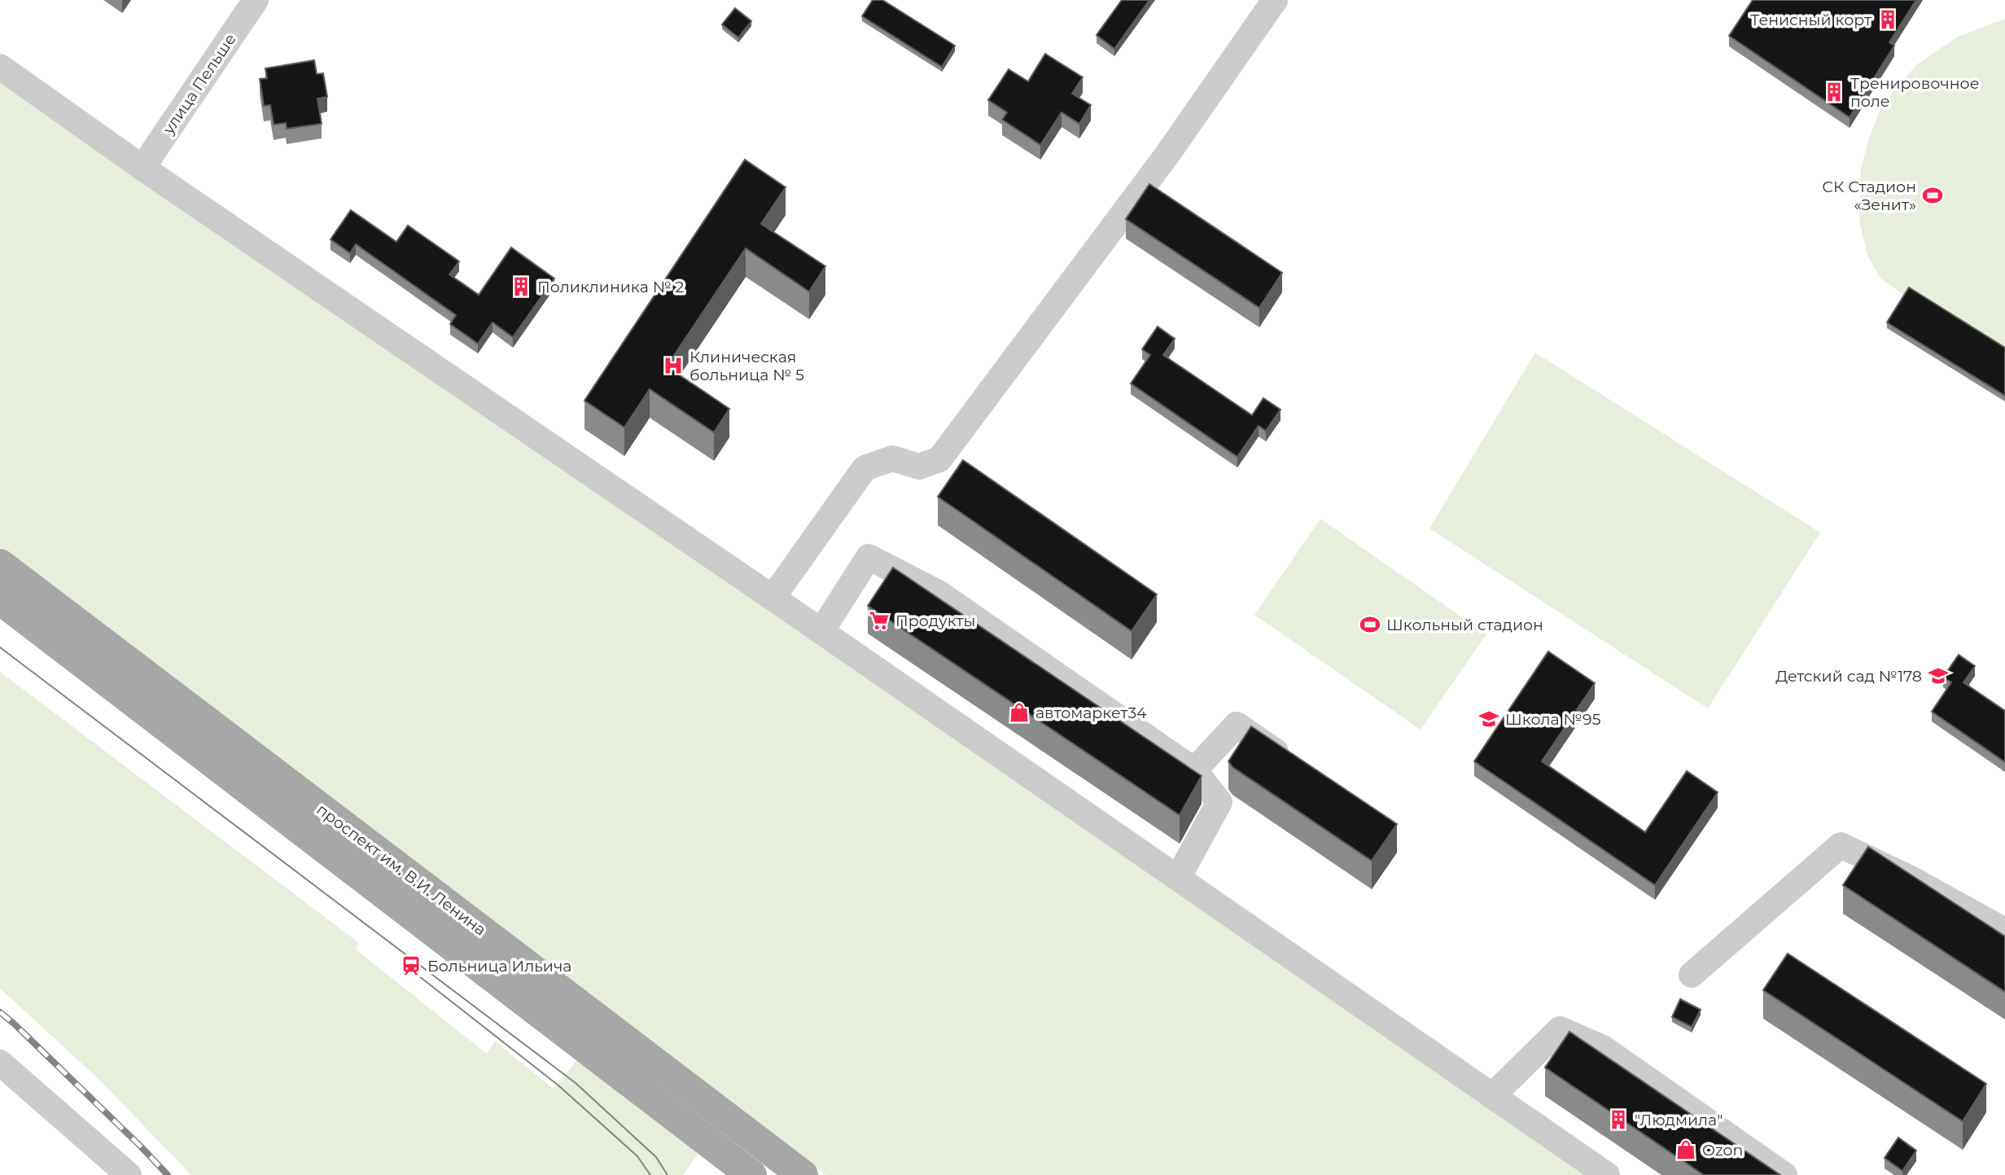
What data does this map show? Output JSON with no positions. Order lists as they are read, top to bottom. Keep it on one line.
{"streets":{"main road":["проспект им. В.И. Ленина"],"street":["улица Пельше"]},"places":{"building":["Тенисный корт","Тренировочное поле","Поликлиника № 2","\"Людмила\""],"sports":["СК Стадион «Зенит»","Школьный стадион"],"hospital":["Клиническая больница № 5"],"supermarket":["Продукты"],"school or university":["Детский сад №178","Школа №95"],"shop":["автомаркет34","Ozon"],"station":["Больница Ильича"]}}
